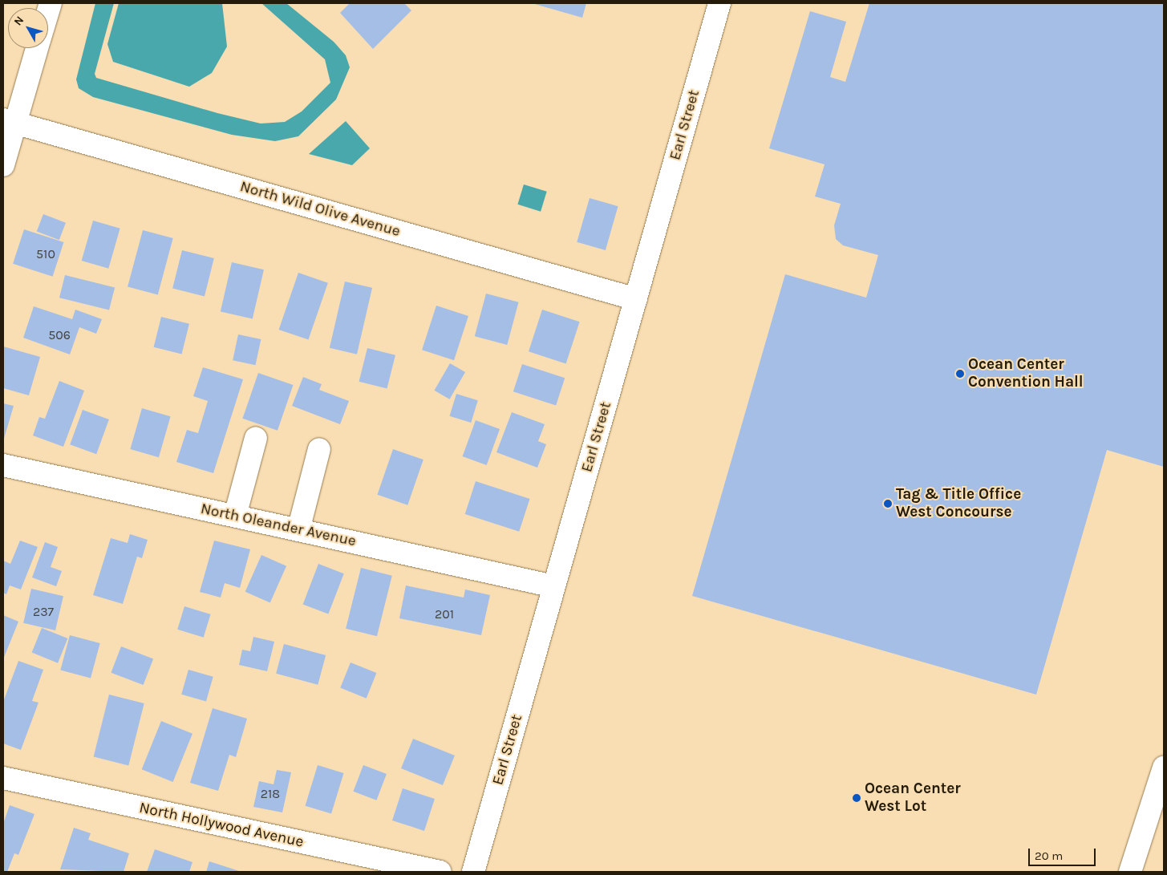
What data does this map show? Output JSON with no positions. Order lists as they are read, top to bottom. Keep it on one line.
{"streets":{"street":["Earl Street","North Wild Olive Avenue","North Oleander Avenue","North Hollywood Avenue"]},"crossings":[["Earl Street","North Wild Olive Avenue"],["Earl Street","North Oleander Avenue"]],"places":["Ocean Center Convention Hall","Tag & Title Office West Concourse","Ocean Center West Lot"],"house_numbers":["510","506","237","201","218"],"scale_bar":"20 m","north":"top left"}
